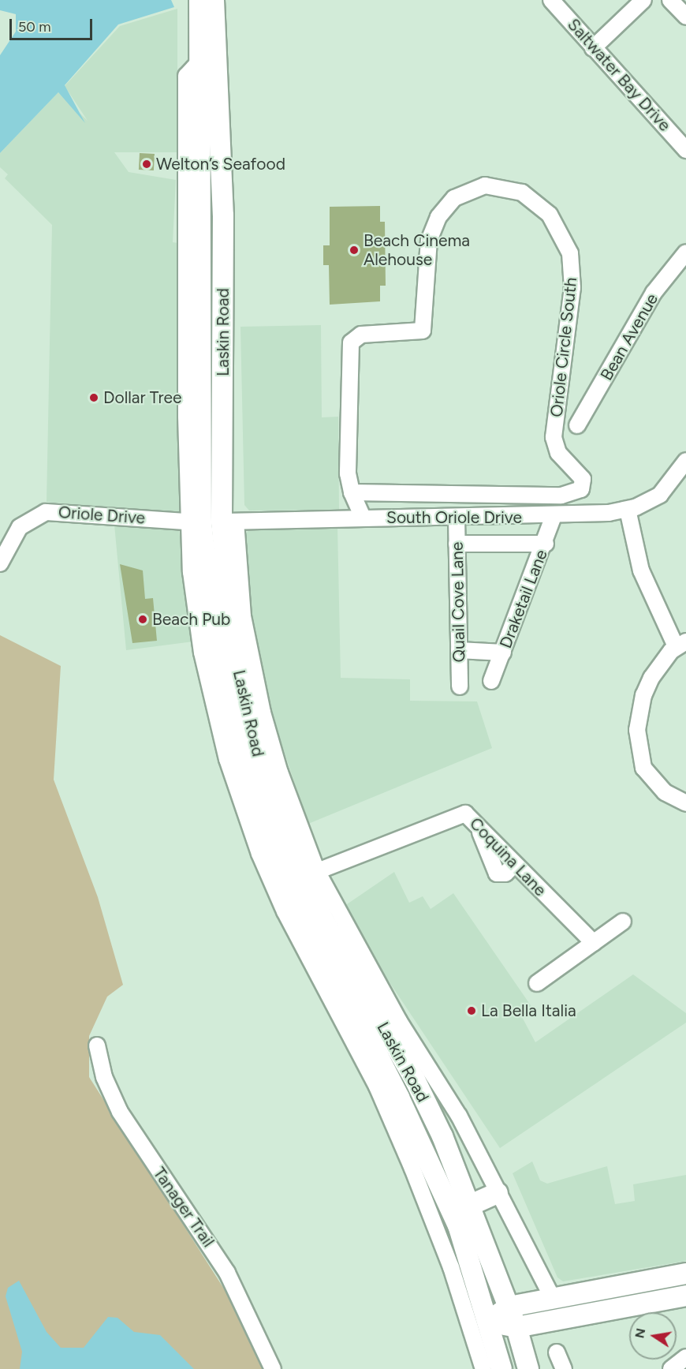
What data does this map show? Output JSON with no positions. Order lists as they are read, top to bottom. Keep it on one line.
{"streets":{"main road":["Laskin Road"],"street":["Saltwater Bay Drive","Bean Avenue","Oriole Circle South","Oriole Drive","South Oriole Drive","Draketail Lane","Quail Cove Lane","Coquina Lane","Tanager Trail"]},"crossings":[["Laskin Road","Oriole Drive"],["Laskin Road","South Oriole Drive"],["Laskin Road","Coquina Lane"],["Oriole Circle South","South Oriole Drive"],["Oriole Drive","South Oriole Drive"],["South Oriole Drive","Draketail Lane"],["South Oriole Drive","Quail Cove Lane"]],"places":["Welton’s Seafood","Beach Cinema Alehouse","Dollar Tree","Beach Pub","La Bella Italia"],"scale_bar":"50 m","north":"left"}
